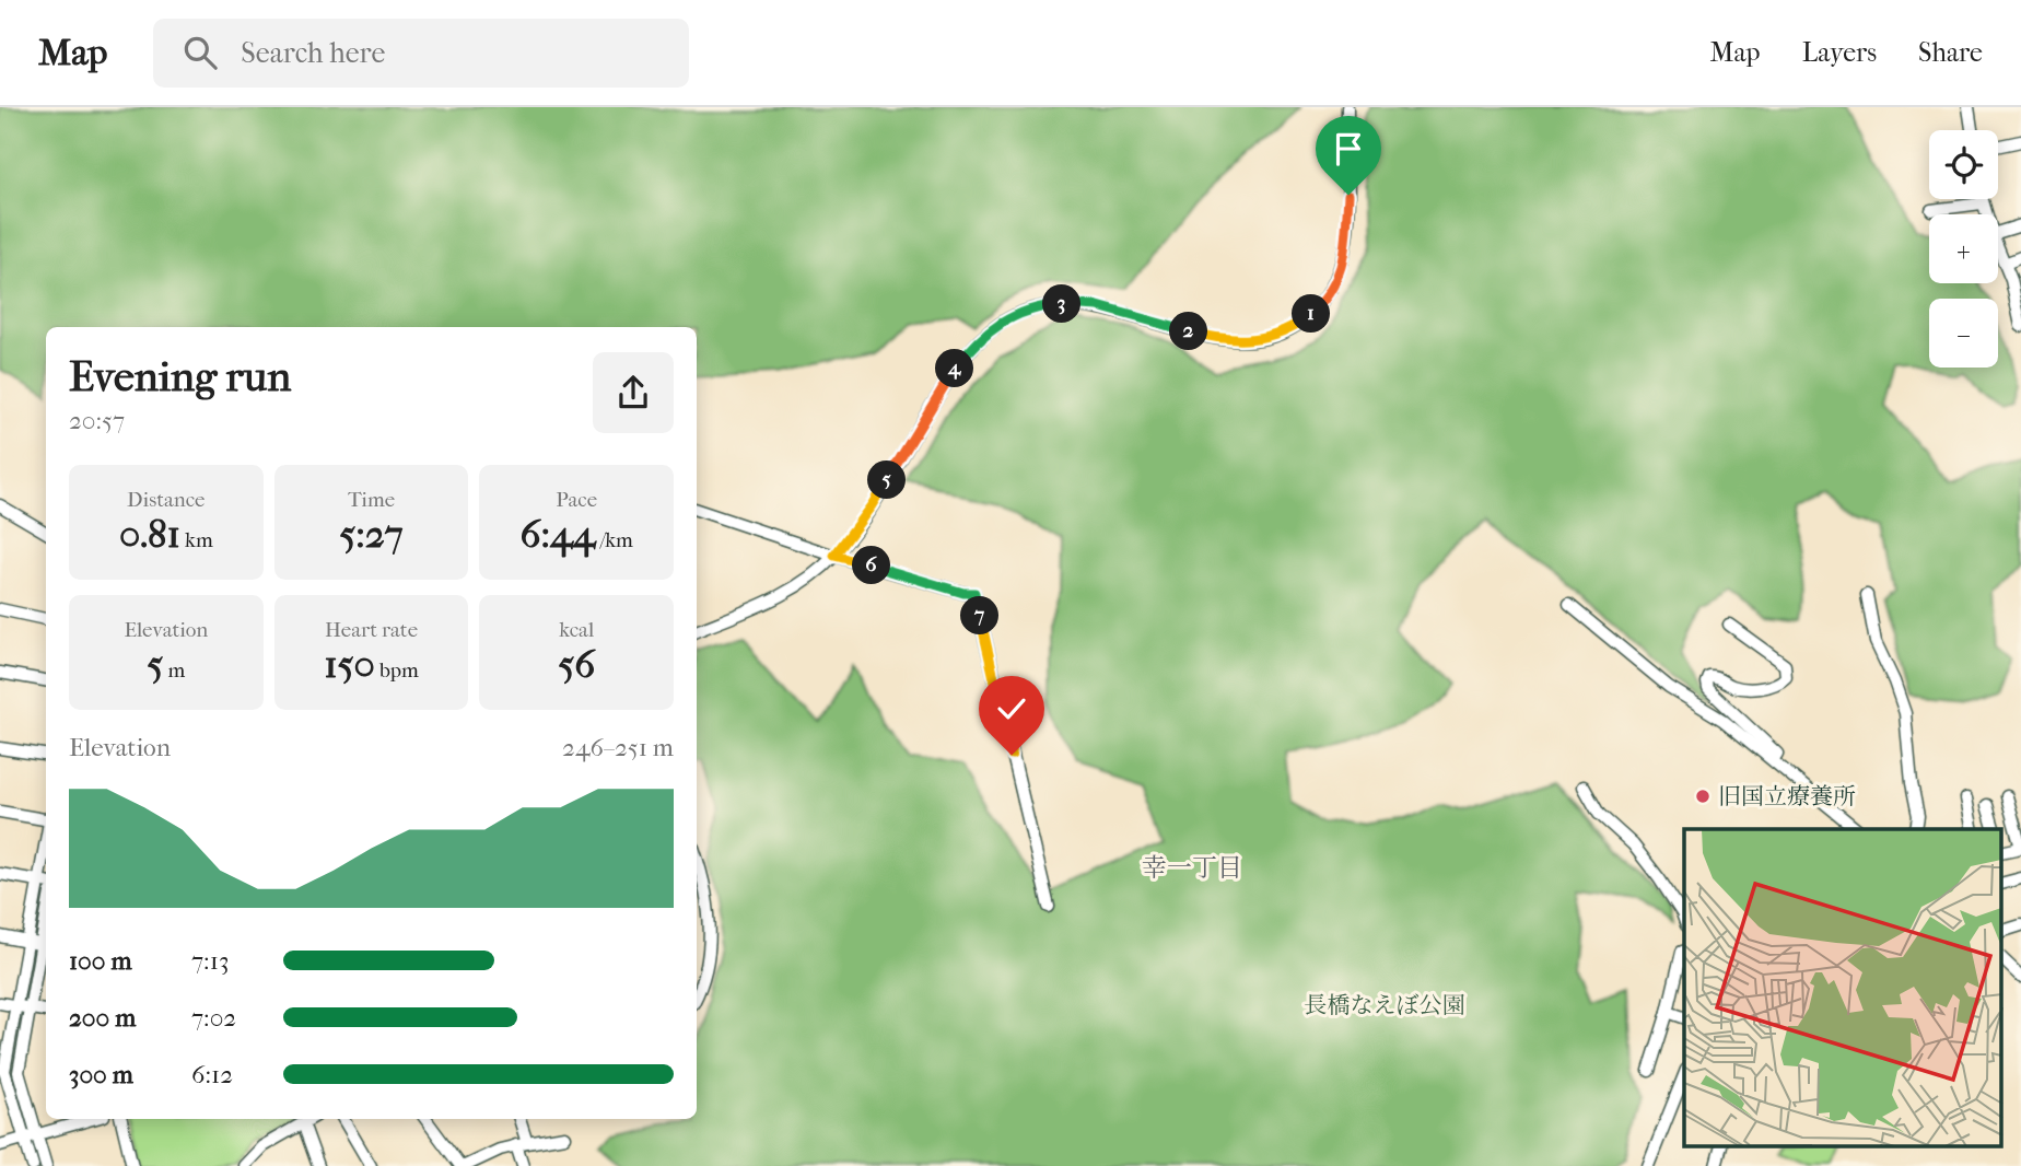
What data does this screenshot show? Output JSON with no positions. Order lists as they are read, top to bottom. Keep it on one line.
{"districts":["幸一丁目"],"parks":["長橋なえぼ公園"],"places":["旧国立療養所"],"page":{"header":"Map","search":"Search here","nav":["Map","Layers","Share"],"map_buttons":["+","−"],"pins":["3","1","2","4","5","6","7"],"heading":["Evening run","20:57"],"stats":[["Distance","0.81 km"],["Time","5:27"],["Pace","6:44 /km"],["Elevation","5 m"],["Heart rate","150 bpm"],["kcal","56"]],"chart":["Elevation","246–251 m"],"list":[{"name":"100 m","note":"7:13"},{"name":"200 m","note":"7:02"},{"name":"300 m","note":"6:12"}]}}
